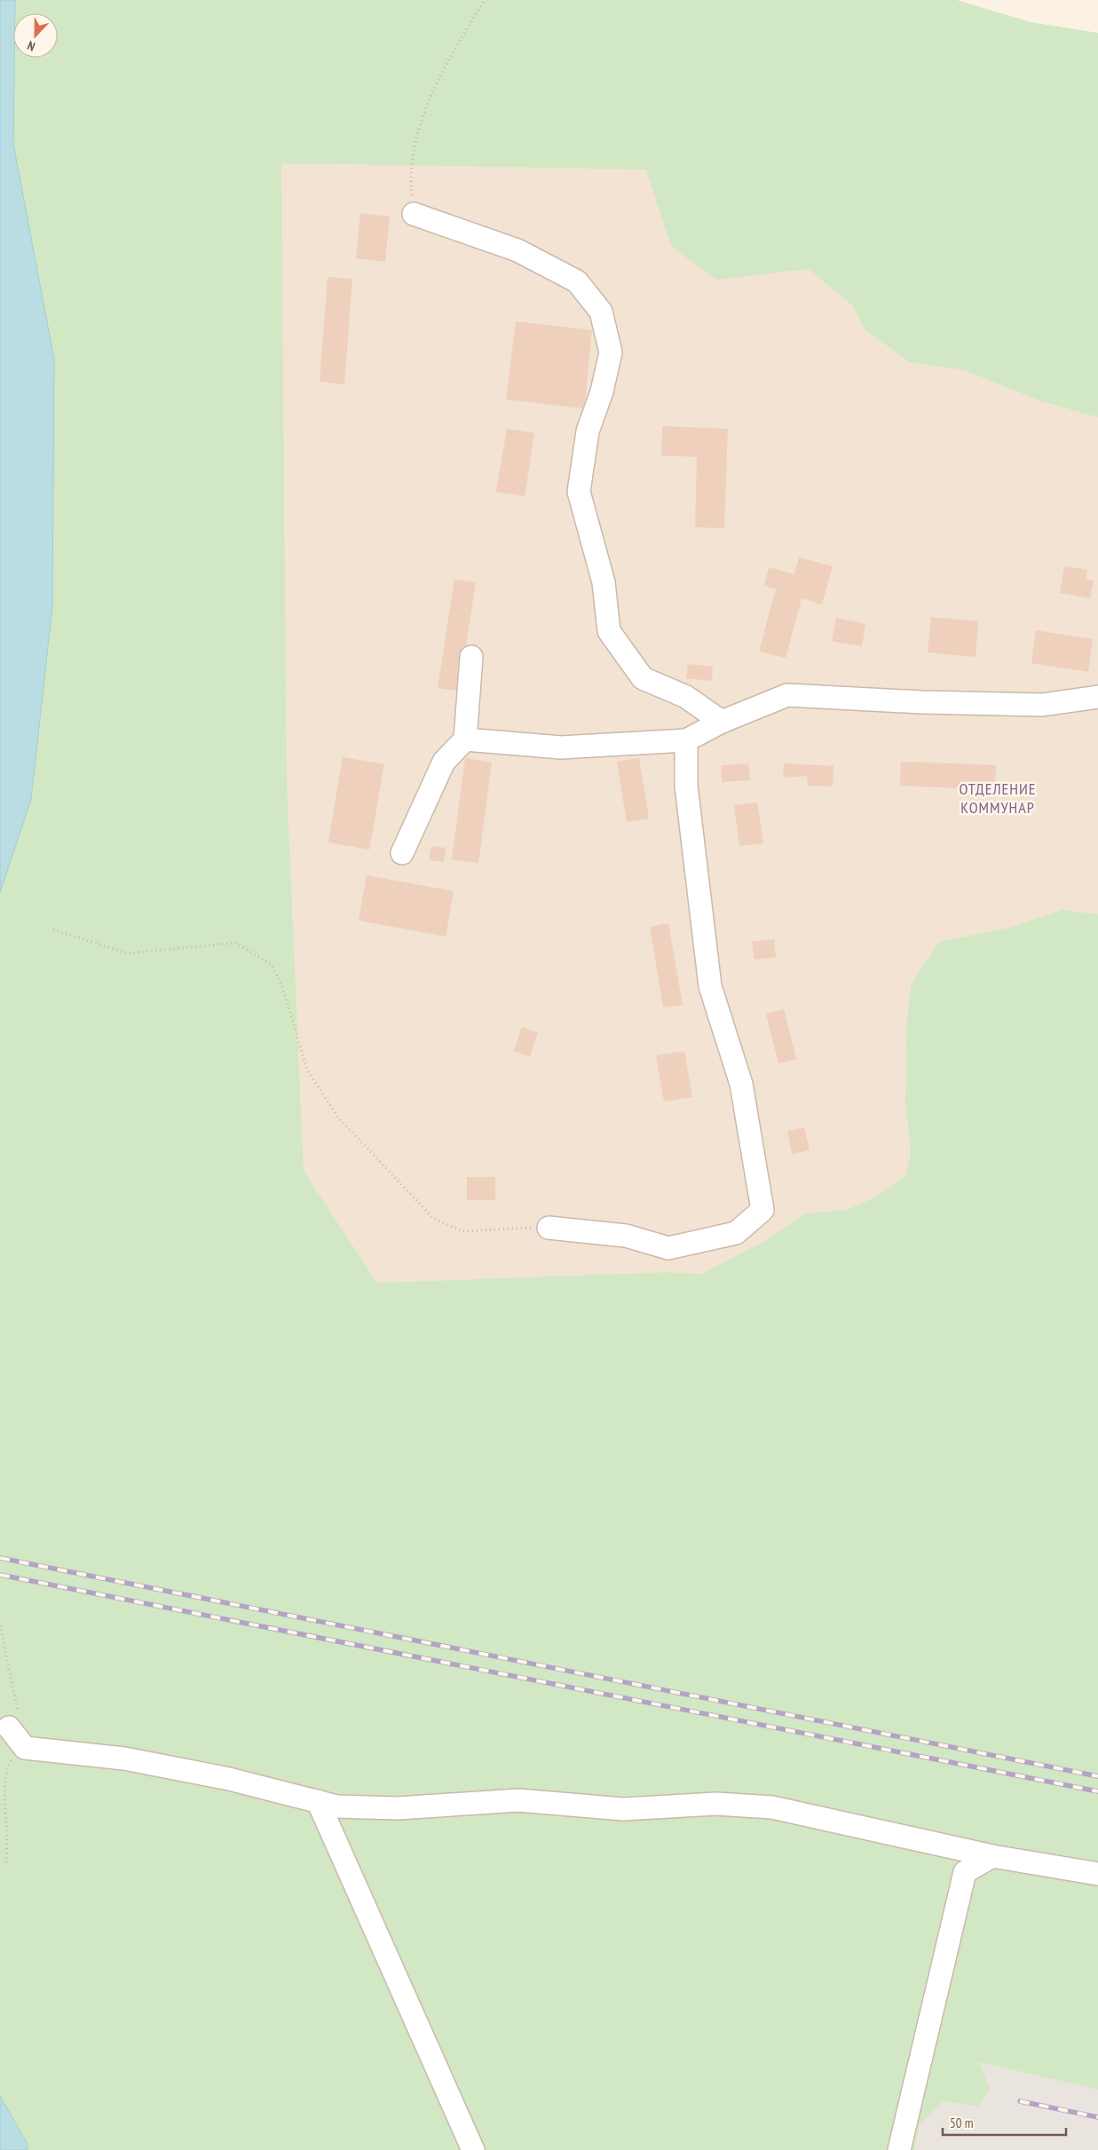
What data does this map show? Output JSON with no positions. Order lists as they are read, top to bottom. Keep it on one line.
{"districts":["ОТДЕЛЕНИЕ КОММУНАР"],"scale_bar":"50 m","north":"bottom"}
